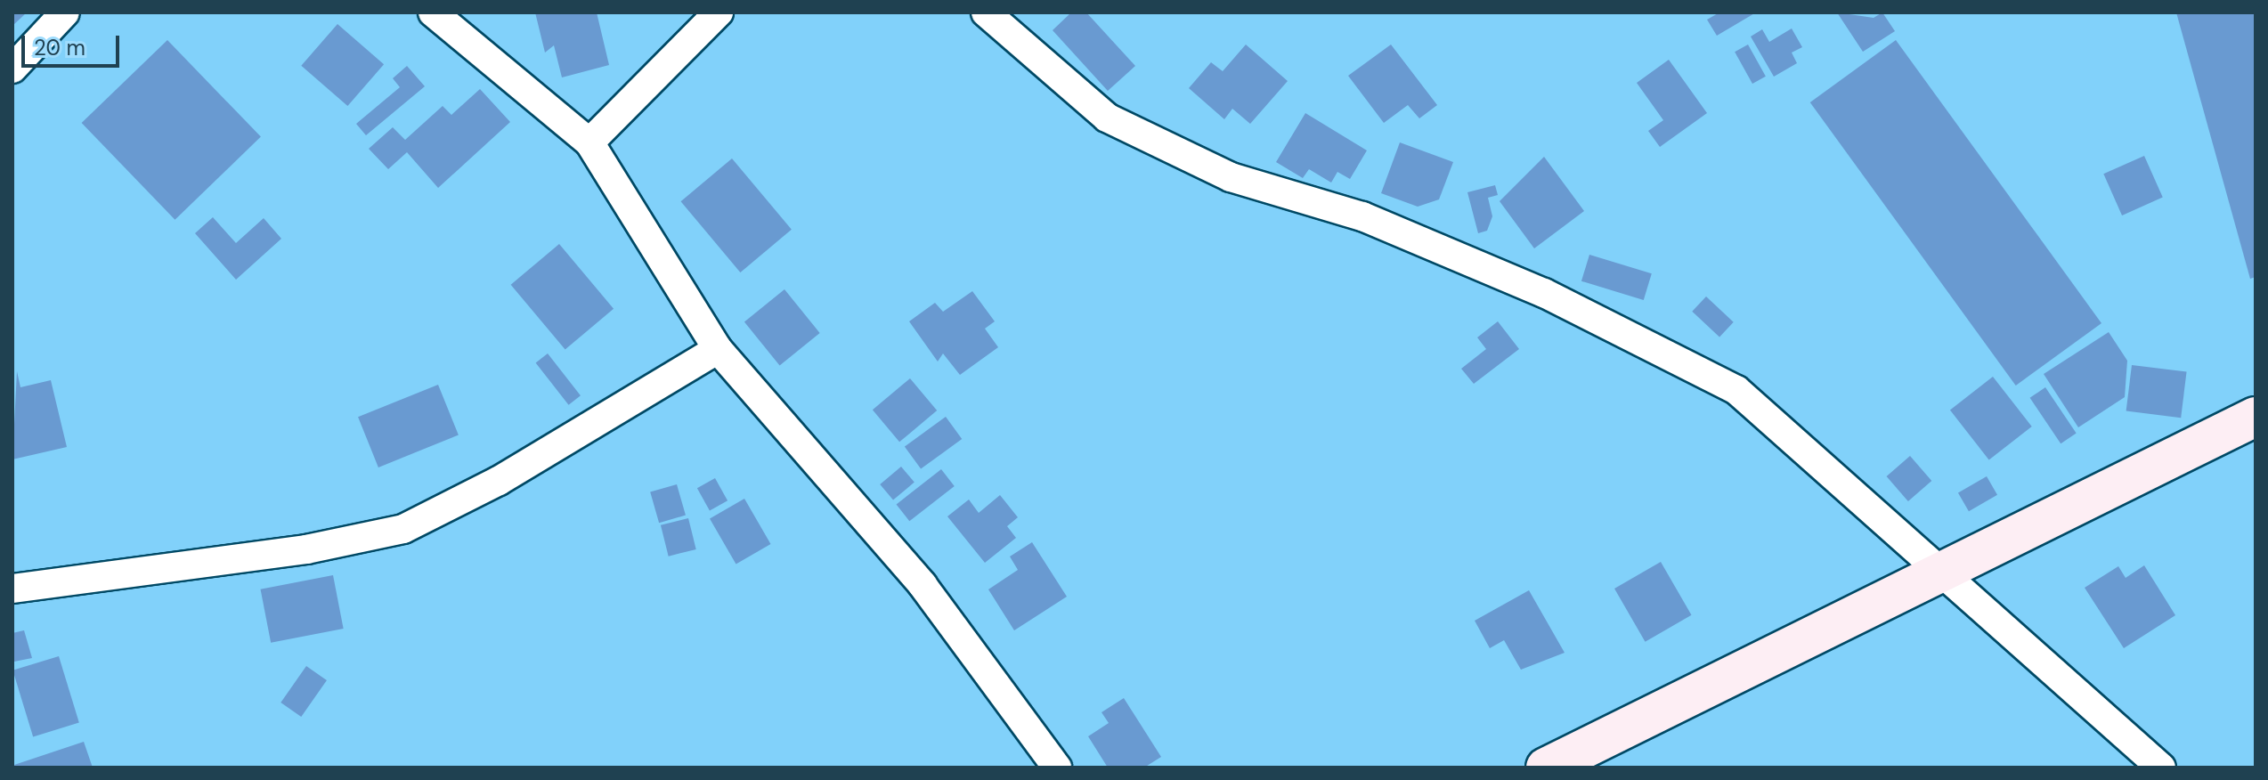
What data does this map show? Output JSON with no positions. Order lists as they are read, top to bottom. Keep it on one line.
{"scale_bar":"20 m"}
